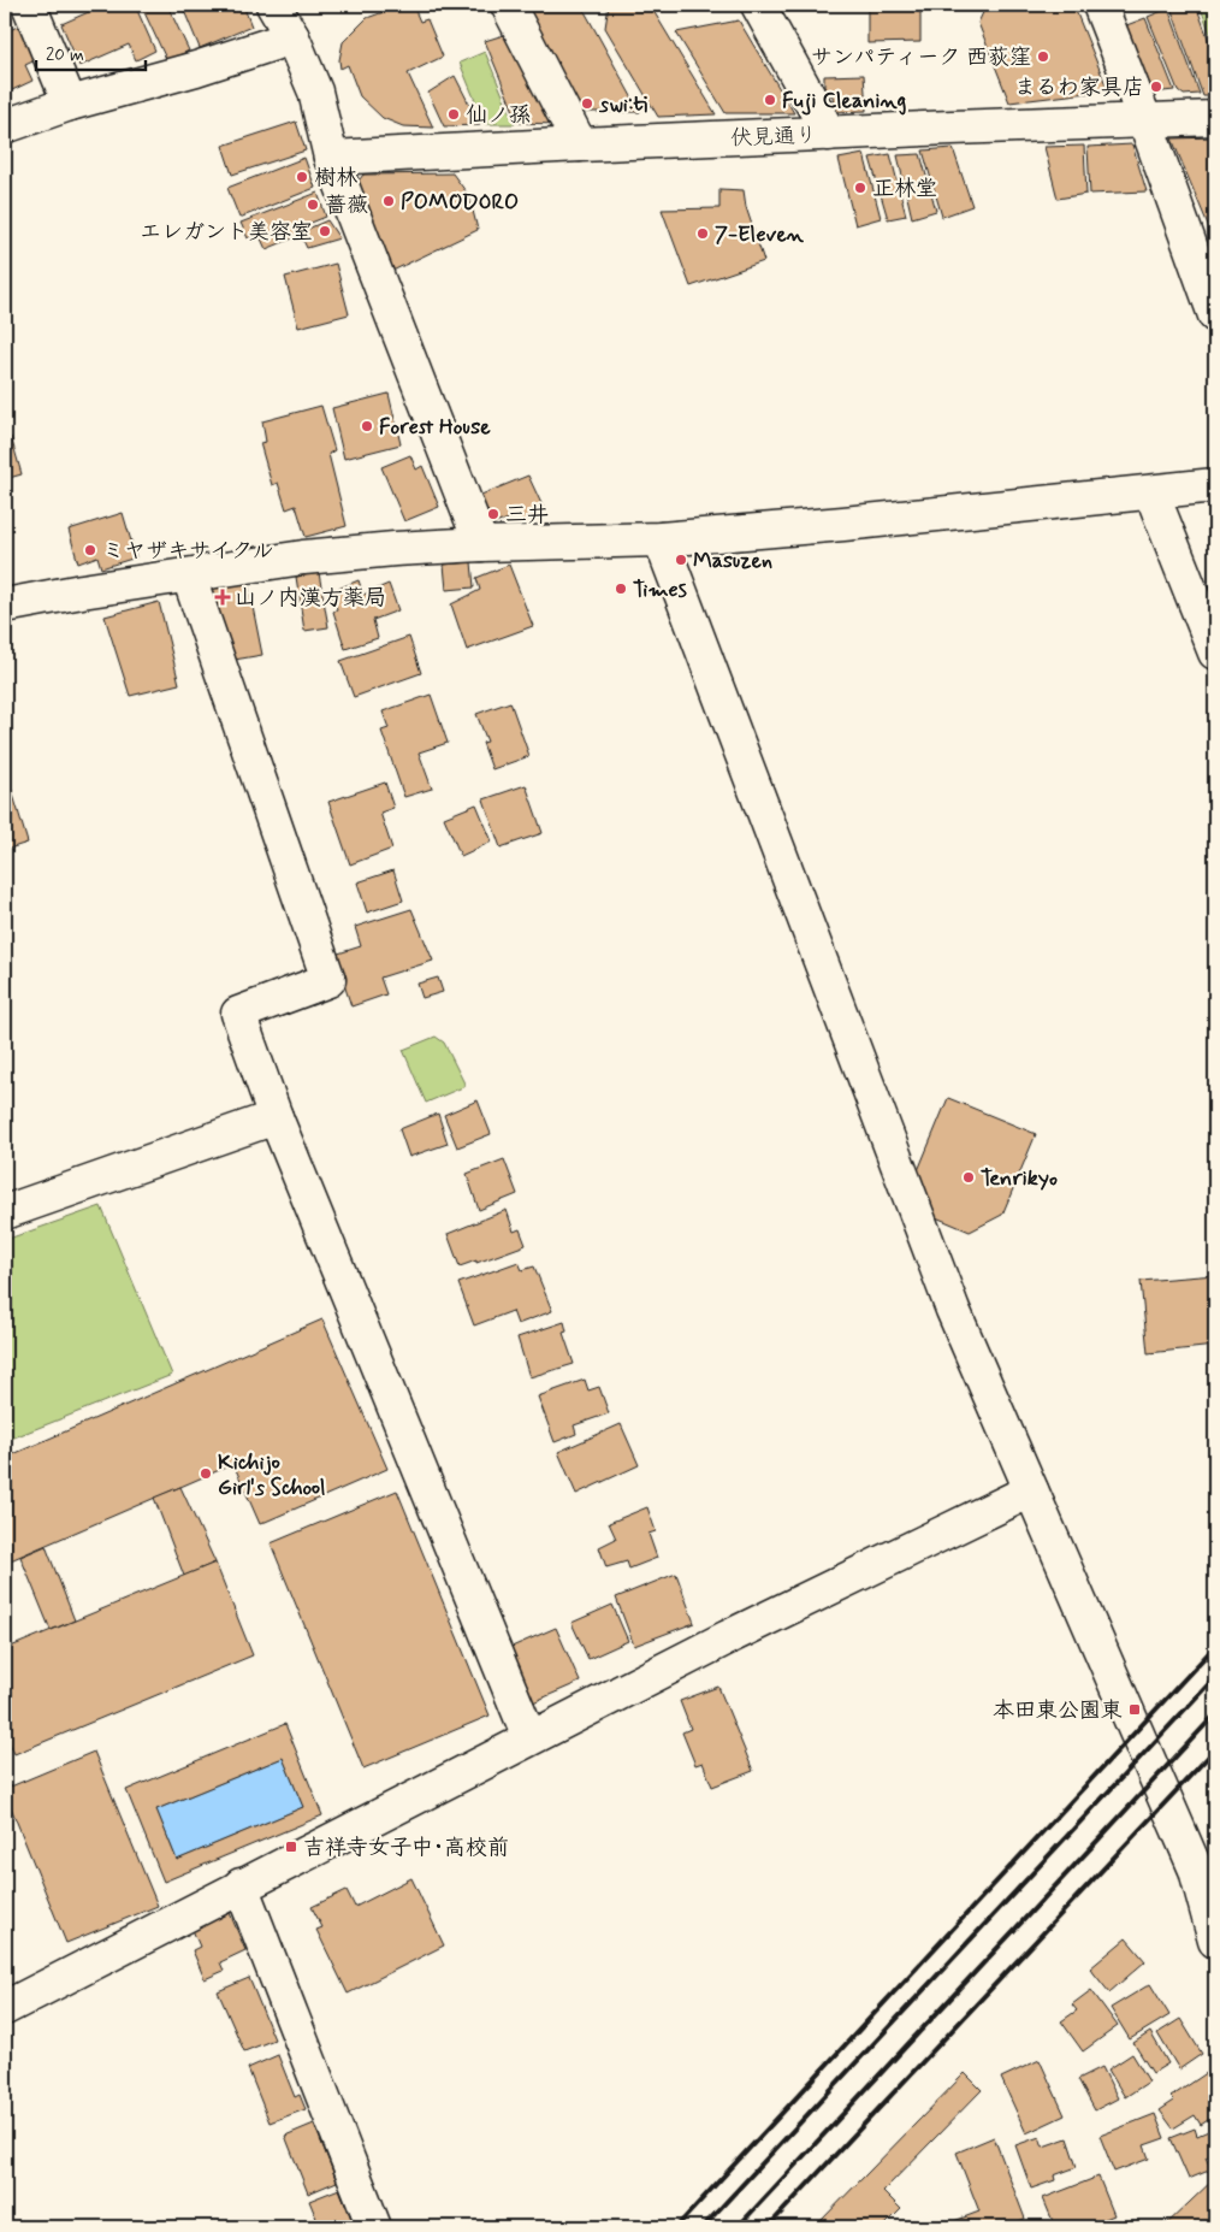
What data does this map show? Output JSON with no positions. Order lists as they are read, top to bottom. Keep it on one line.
{"streets":{"street":["伏見通り"]},"places":{"other":["サンパティーク 西荻窪","まるわ家具店","Fuji Cleaning","swi:ti","仙ノ孫","樹林","正林堂","POMODORO","薔薇","エレガント美容室","7-Eleven","Forest House","三井","ミヤザキサイクル","Masuzen","Times","Tenrikyo","Kichijo Girl's School"],"health":["山ノ内漢方薬局"],"transit":["本田東公園東","吉祥寺女子中･高校前"]},"scale_bar":"20 m"}
